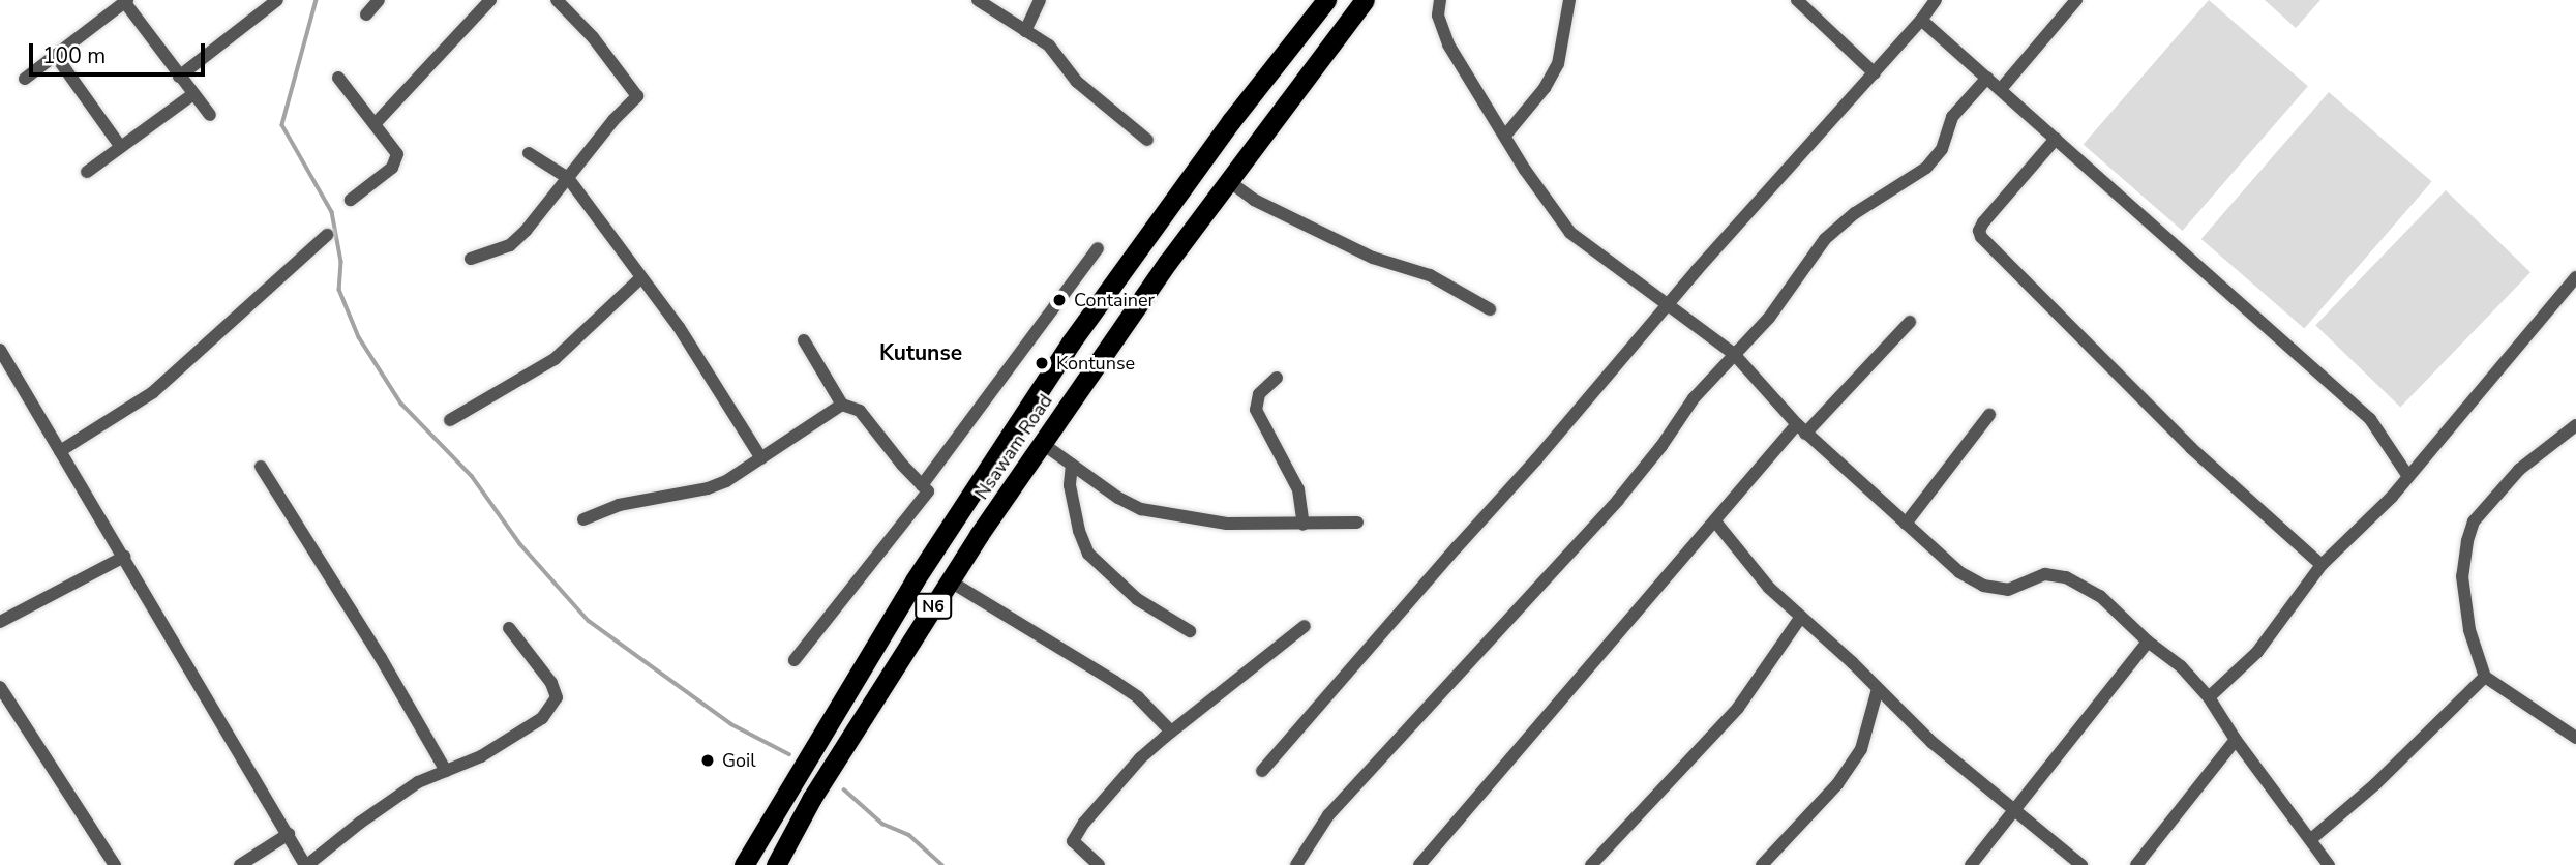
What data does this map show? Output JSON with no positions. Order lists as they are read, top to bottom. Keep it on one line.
{"streets":{"highway":["Nsawam Road","N6"]},"districts":["Kutunse"],"places":["Container","Kontunse","Goil"],"scale_bar":"100 m"}
